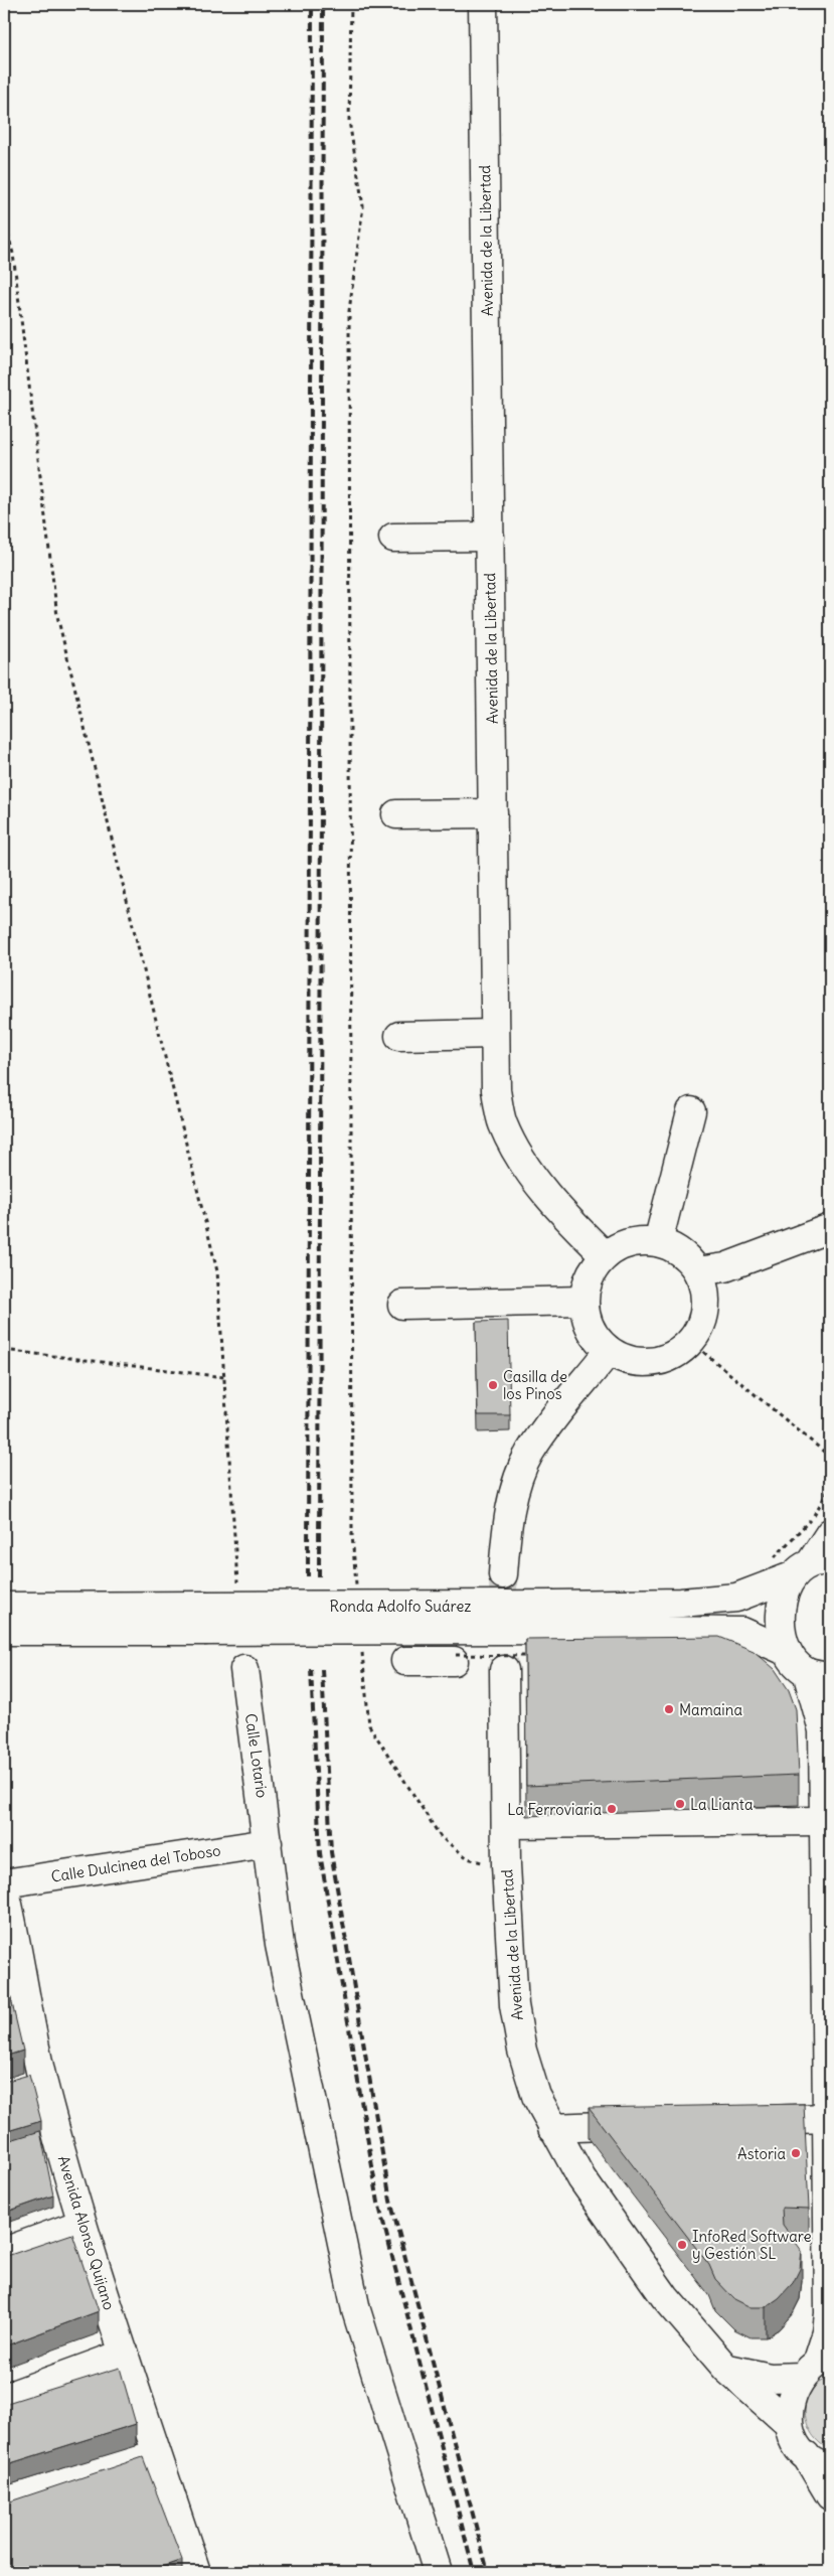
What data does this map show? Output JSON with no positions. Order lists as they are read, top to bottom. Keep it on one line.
{"streets":{"main road":["Avenida de la Libertad","Ronda Adolfo Suárez","Calle Lotario","Calle Dulcinea del Toboso","Avenida Alonso Quijano"]},"crossings":[["Calle Lotario","Calle Dulcinea del Toboso"],["Calle Dulcinea del Toboso","Avenida Alonso Quijano"]],"places":["Casilla de los Pinos","Mamaina","La Lianta","La Ferroviaria","Astoria","InfoRed Software y Gestión SL"]}
